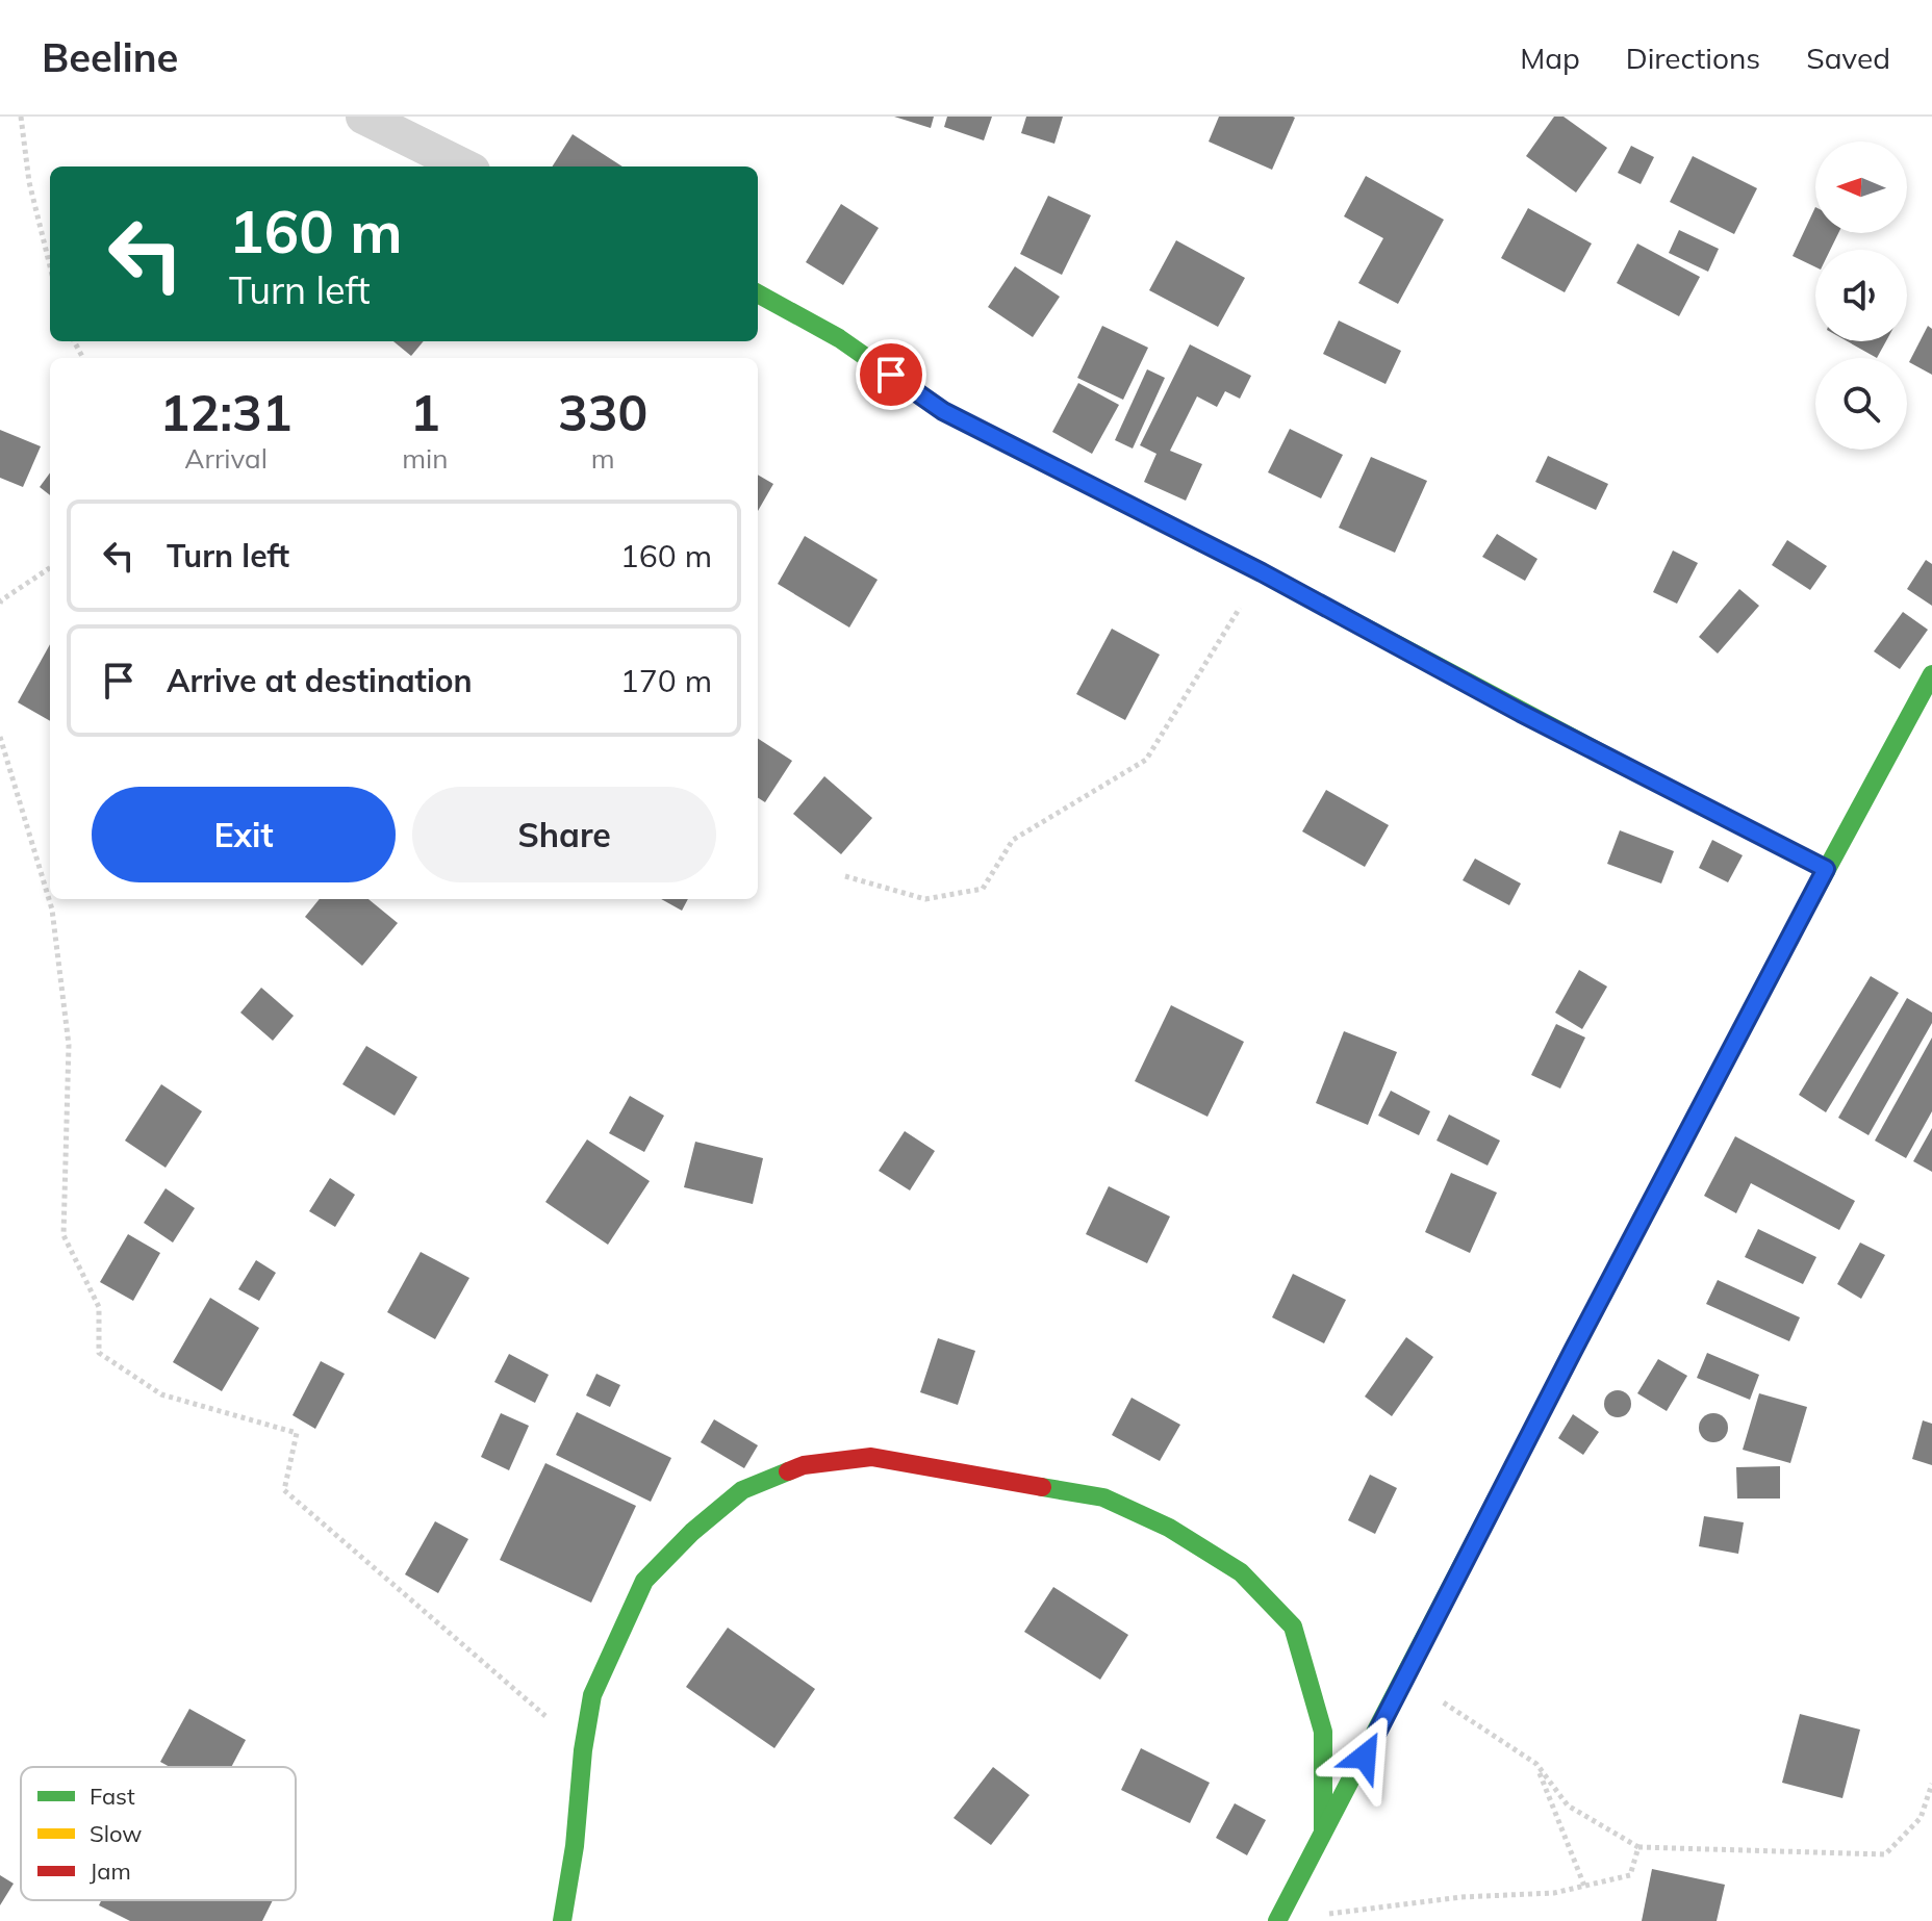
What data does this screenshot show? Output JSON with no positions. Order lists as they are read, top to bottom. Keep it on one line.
{"legend":["Fast","Slow","Jam"],"north":"left","page":{"header":"Beeline","nav":["Map","Directions","Saved"],"turn":["160 m","Turn left"],"eta":["12:31","Arrival","1","min","330","m"],"list":[{"name":"Turn left","value":"160 m"},{"name":"Arrive at destination","value":"170 m"}],"buttons":["Exit","Share"]}}
